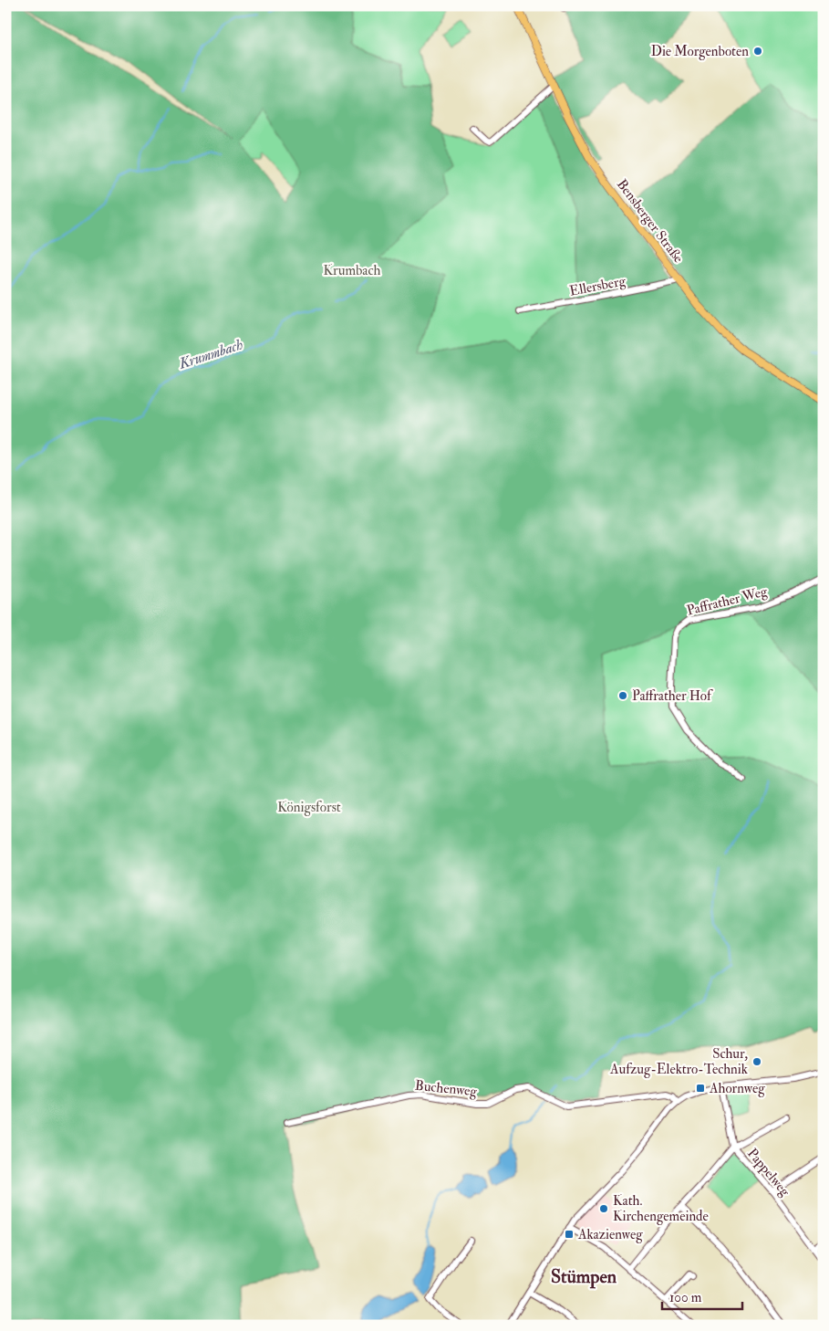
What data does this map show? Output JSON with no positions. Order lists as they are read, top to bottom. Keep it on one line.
{"streets":{"main road":["Bensberger Straße"],"street":["Ellersberg","Paffrather Weg","Buchenweg","Pappelweg"]},"crossings":[["Bensberger Straße","Ellersberg"]],"districts":["Stümpen"],"water":["Krummbach"],"parks":["Krumbach","Königsforst"],"places":{"other":["Die Morgenboten","Paffrather Hof","Schur, Aufzug-Elektro-Technik","Kath. Kirchengemeinde"],"transit":["Ahornweg","Akazienweg"]},"scale_bar":"100 m"}
